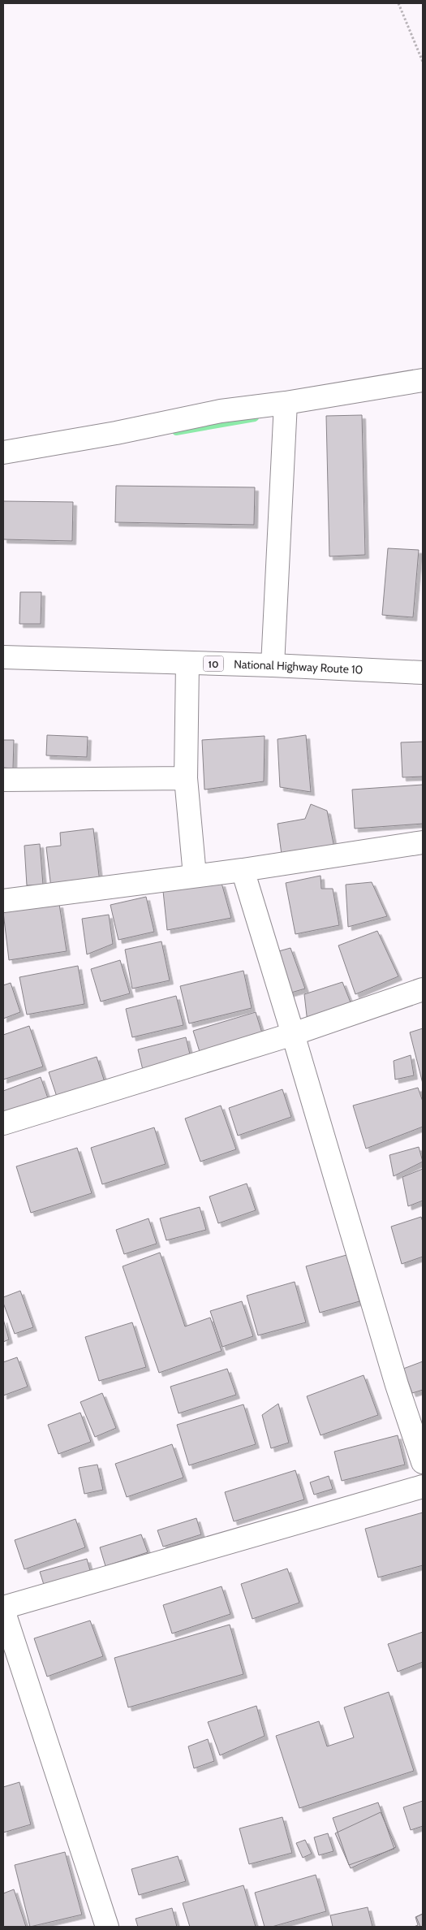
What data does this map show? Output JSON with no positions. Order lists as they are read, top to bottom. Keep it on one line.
{"streets":{"main road":["10","National Highway Route 10"]}}
